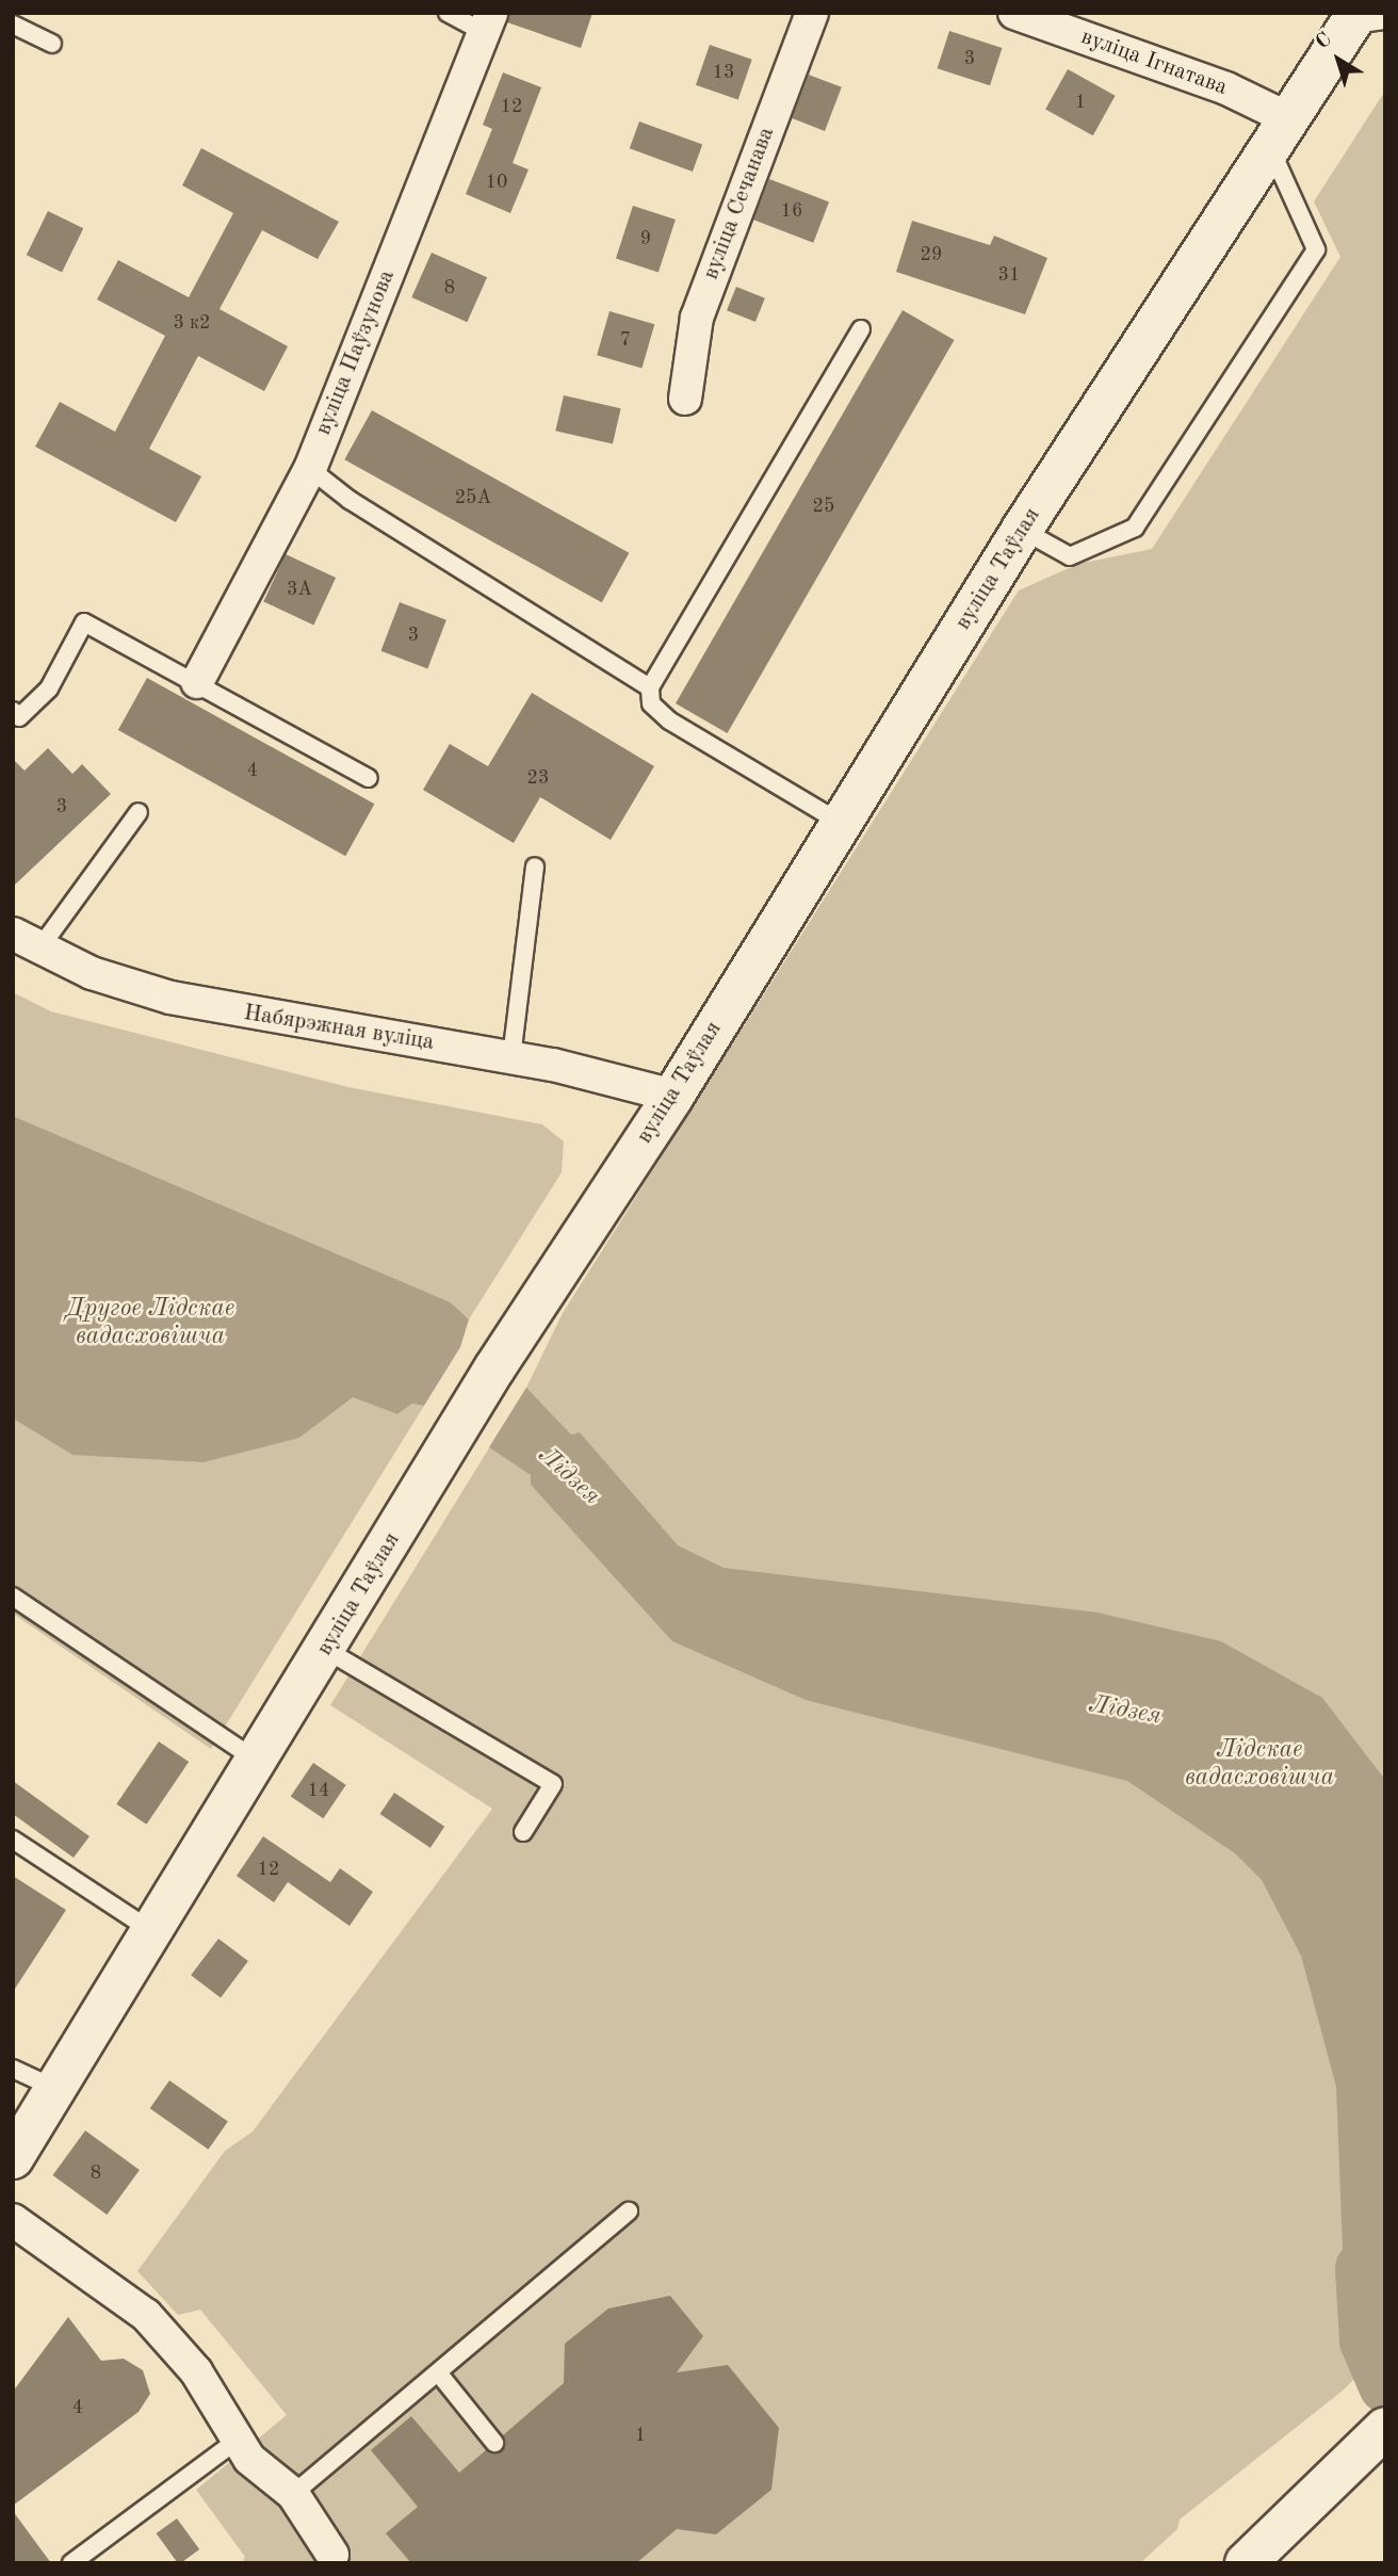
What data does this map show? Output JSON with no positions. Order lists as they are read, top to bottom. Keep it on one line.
{"streets":{"main road":["вуліца Таўлая"],"street":["вуліца Ігнатава","вуліца Сечанава","вуліца Паўзунова","Набярэжная вуліца"]},"crossings":[["вуліца Ігнатава","вуліца Таўлая"],["вуліца Таўлая","Набярэжная вуліца"]],"water":["Другое Лідскае вадасховішча","Лідзея","Лідскае вадасховішча"],"house_numbers":["3","13","1","12","10","16","9","29","31","8","3 к2","7","25А","25","3А","3","4","23","3","14","12","8","4","1"],"north":"top left"}
